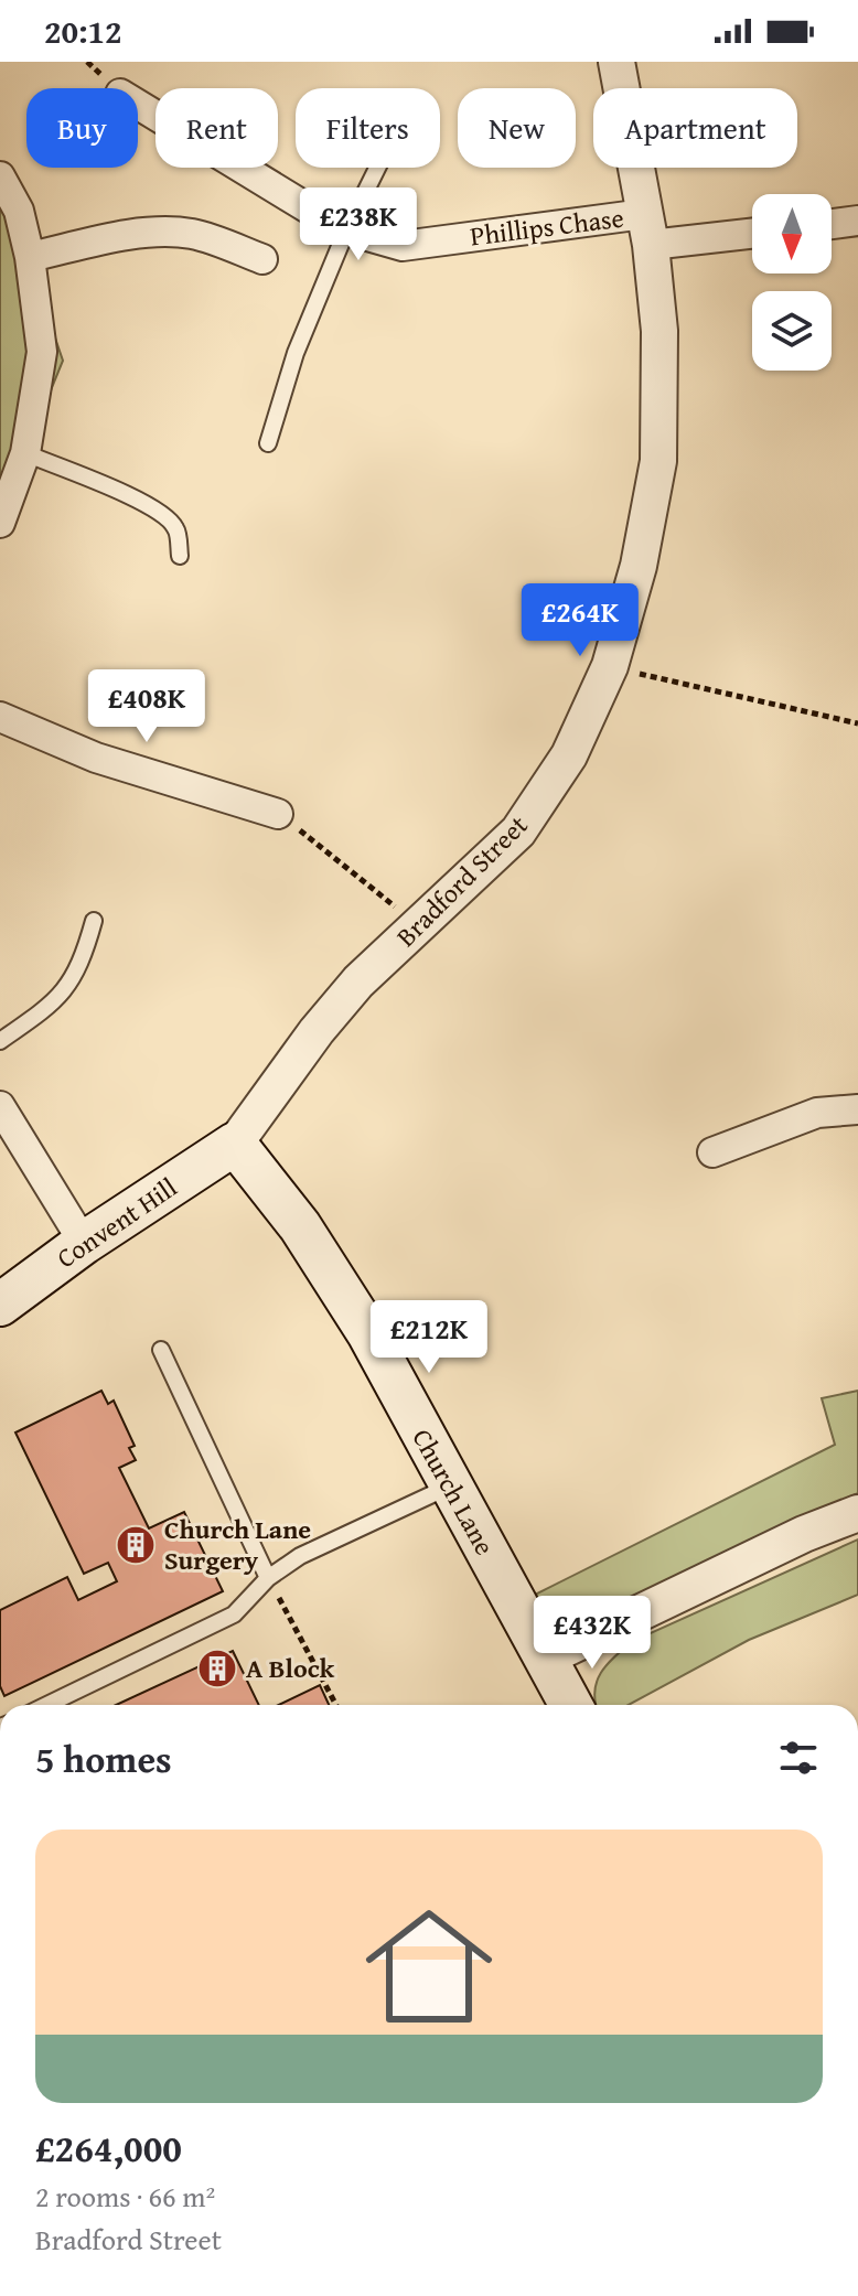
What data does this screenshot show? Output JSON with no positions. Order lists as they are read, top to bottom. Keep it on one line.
{"streets":{"main road":["Convent Hill","Church Lane"],"street":["Phillips Chase","Bradford Street"]},"crossings":[["Phillips Chase","Bradford Street"],["Bradford Street","Convent Hill"],["Bradford Street","Church Lane"],["Convent Hill","Church Lane"]],"places":{"building":["Church Lane Surgery","A Block"]},"north":"bottom","page":{"status":"20:12","chip":["Buy","Rent","Filters","New","Apartment"],"price":["£238K","£264K","£408K","£212K","£432K"],"heading":"5 homes","list":[{"name":"£264,000","note":"2 rooms · 66 m² · Bradford Street"}]}}
